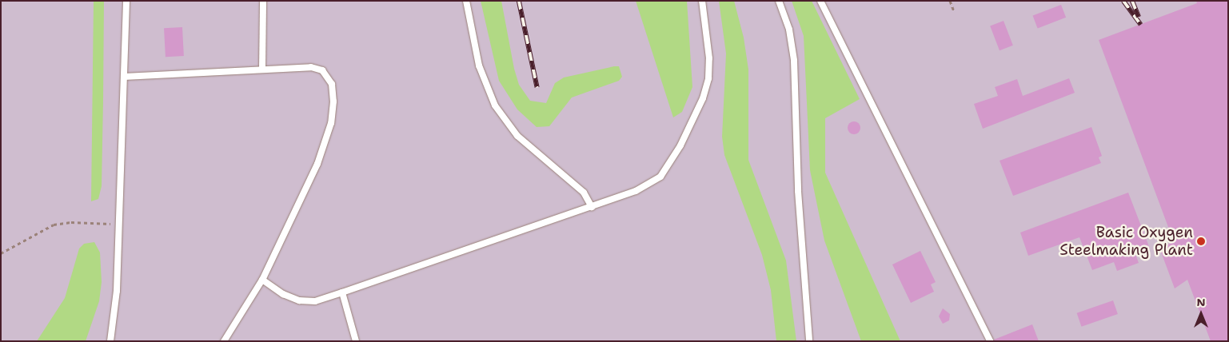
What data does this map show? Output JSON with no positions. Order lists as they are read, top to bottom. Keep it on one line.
{"places":["Basic Oxygen Steelmaking Plant"],"north":"top"}
